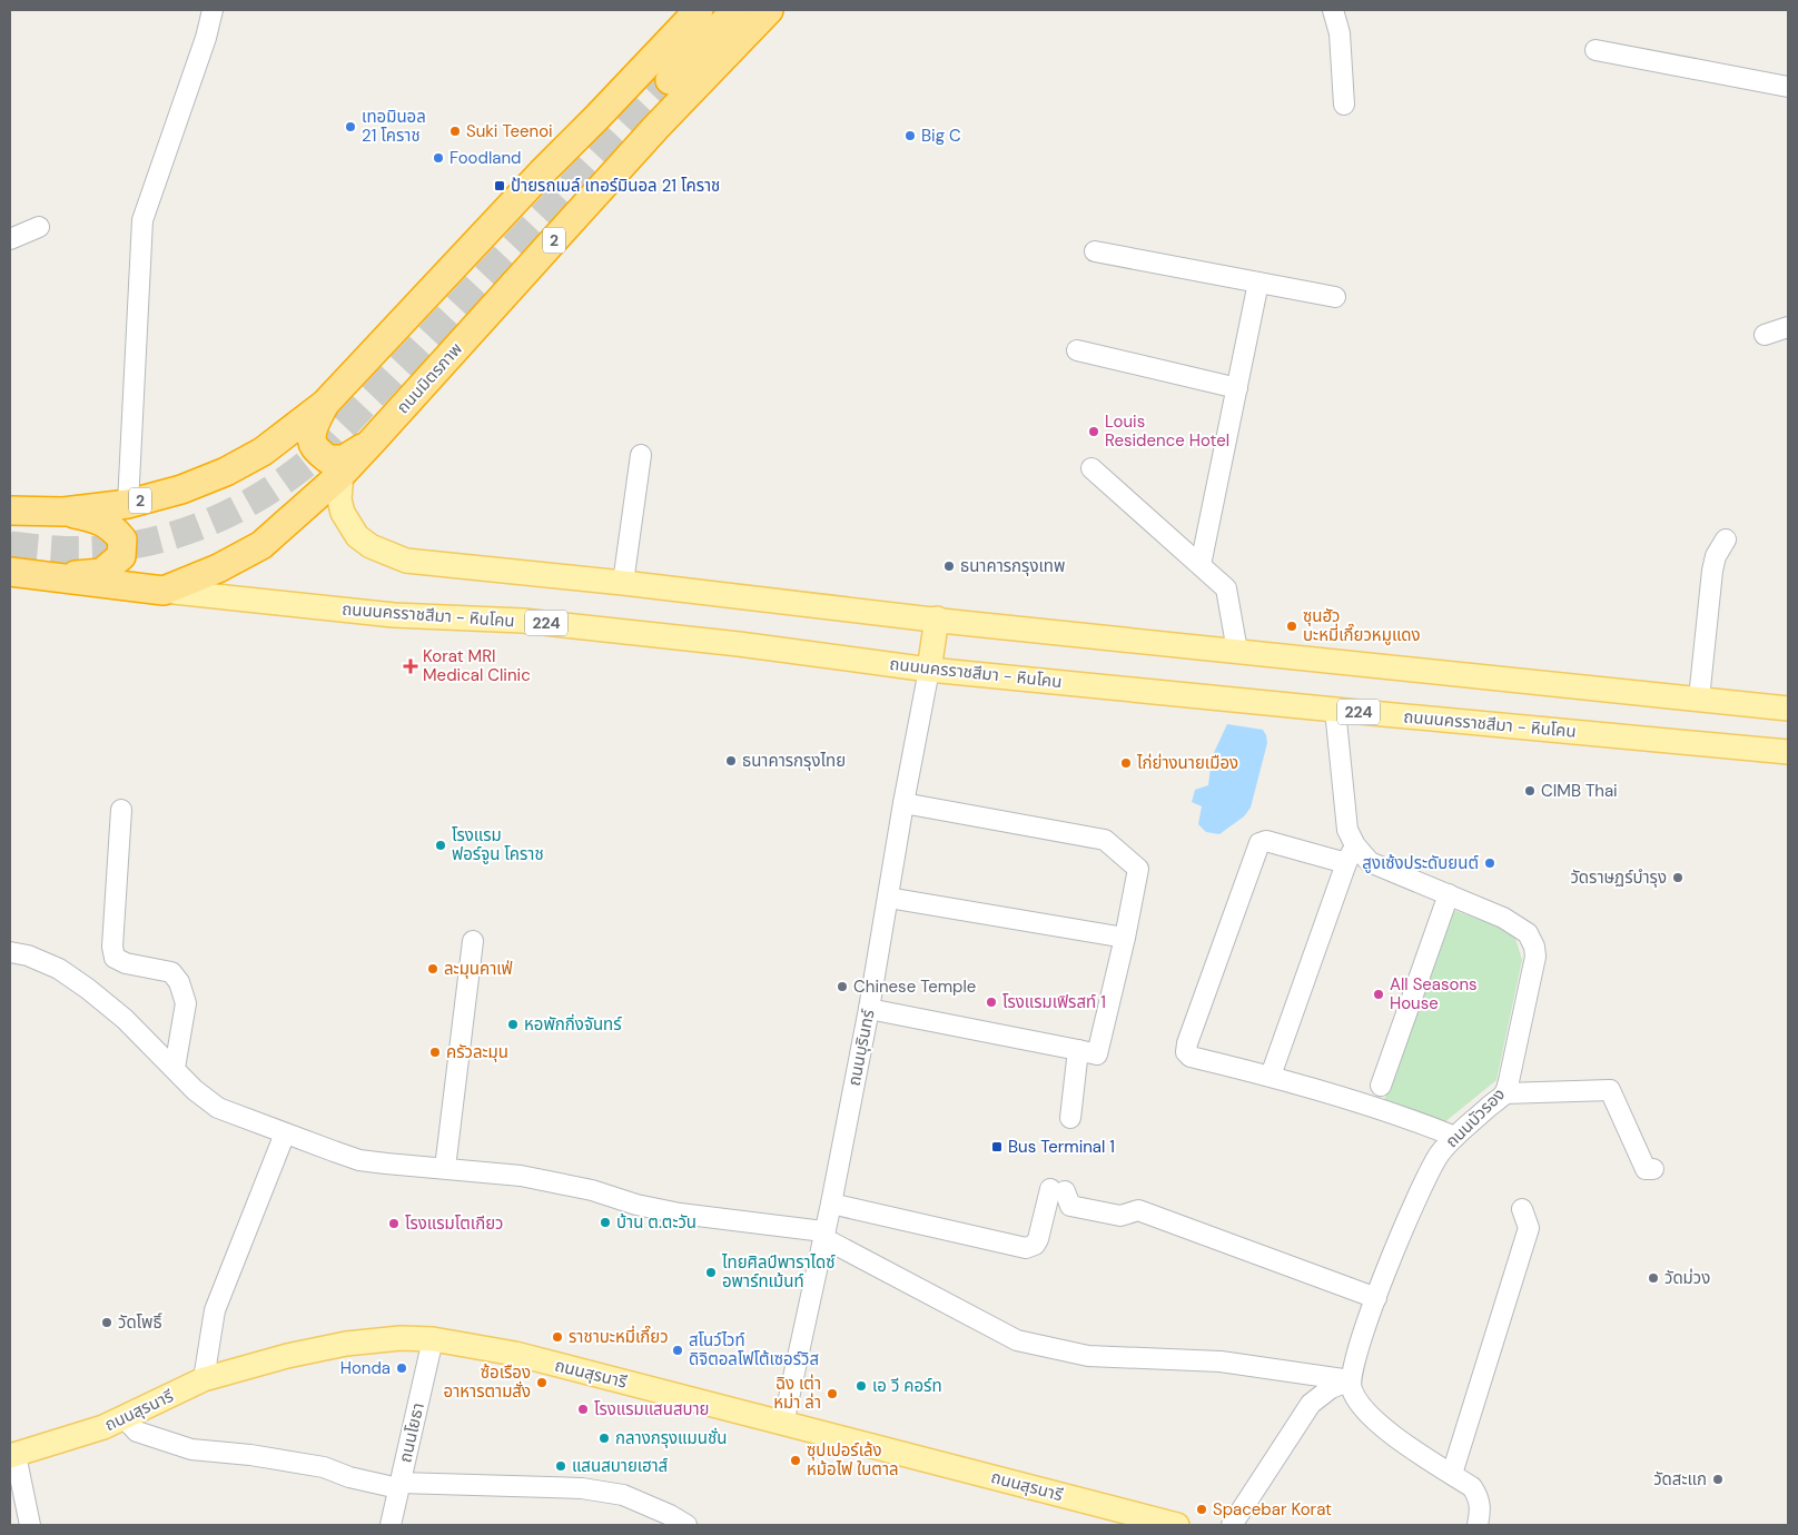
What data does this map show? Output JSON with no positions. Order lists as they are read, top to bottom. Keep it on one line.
{"streets":{"highway":["2","ถนนมิตรภาพ"],"main road":["ถนนนครราชสีมา - หินโคน","224","ถนนสุรนารี"],"street":["ถนนบุรินทร์","ถนนบัวรอง","ถนนโยธา"]},"crossings":[["ถนนมิตรภาพ","ถนนนครราชสีมา - หินโคน"],["ถนนนครราชสีมา - หินโคน","ถนนบุรินทร์"],["ถนนนครราชสีมา - หินโคน","ถนนบัวรอง"],["ถนนบุรินทร์","ถนนสุรนารี"],["ถนนสุรนารี","ถนนโยธา"]],"places":{"other":["เทอมินอล 21 โคราช","Suki Teenoi","Big C","Foodland","Louis Residence Hotel","ธนาคารกรุงเทพ","ซุนฮัว บะหมี่เกี๊ยวหมูแดง","ธนาคารกรุงไทย","ไก่ย่างนายเมือง","CIMB Thai","โรงแรม ฟอร์จูน โคราช","สูงเซ้งประดับยนต์","วัดราษฏร์บำรุง","ละมุนคาเฟ่","Chinese Temple","All Seasons House","โรงแรมเฟิรสท์ 1","หอพักกิ่งจันทร์","ครัวละมุน","บ้าน ต.ตะวัน","โรงแรมโตเกียว","ไทยศิลป์พาราไดซ์ อพาร์ทเม้นท์","วัดม่วง","วัดโพธิ์","ราชาบะหมี่เกี๊ยว","สโนว์ไวท์ ดิจิตอลโฟโต้เซอร์วิส","Honda","ซ้อเรือง อาหารตามสั่ง","เอ วี คอร์ท","ฉิง เต่า หม่า ล่า","โรงแรมแสนสบาย","กลางกรุงแมนชั่น","ซุปเปอร์เล้ง หม้อไฟ ใบตาล","แสนสบายเฮาส์","วัดสะแก","Spacebar Korat"],"transit":["ป้ายรถเมล์ เทอร์มินอล 21 โคราช","Bus Terminal 1"],"health":["Korat MRI Medical Clinic"]}}
